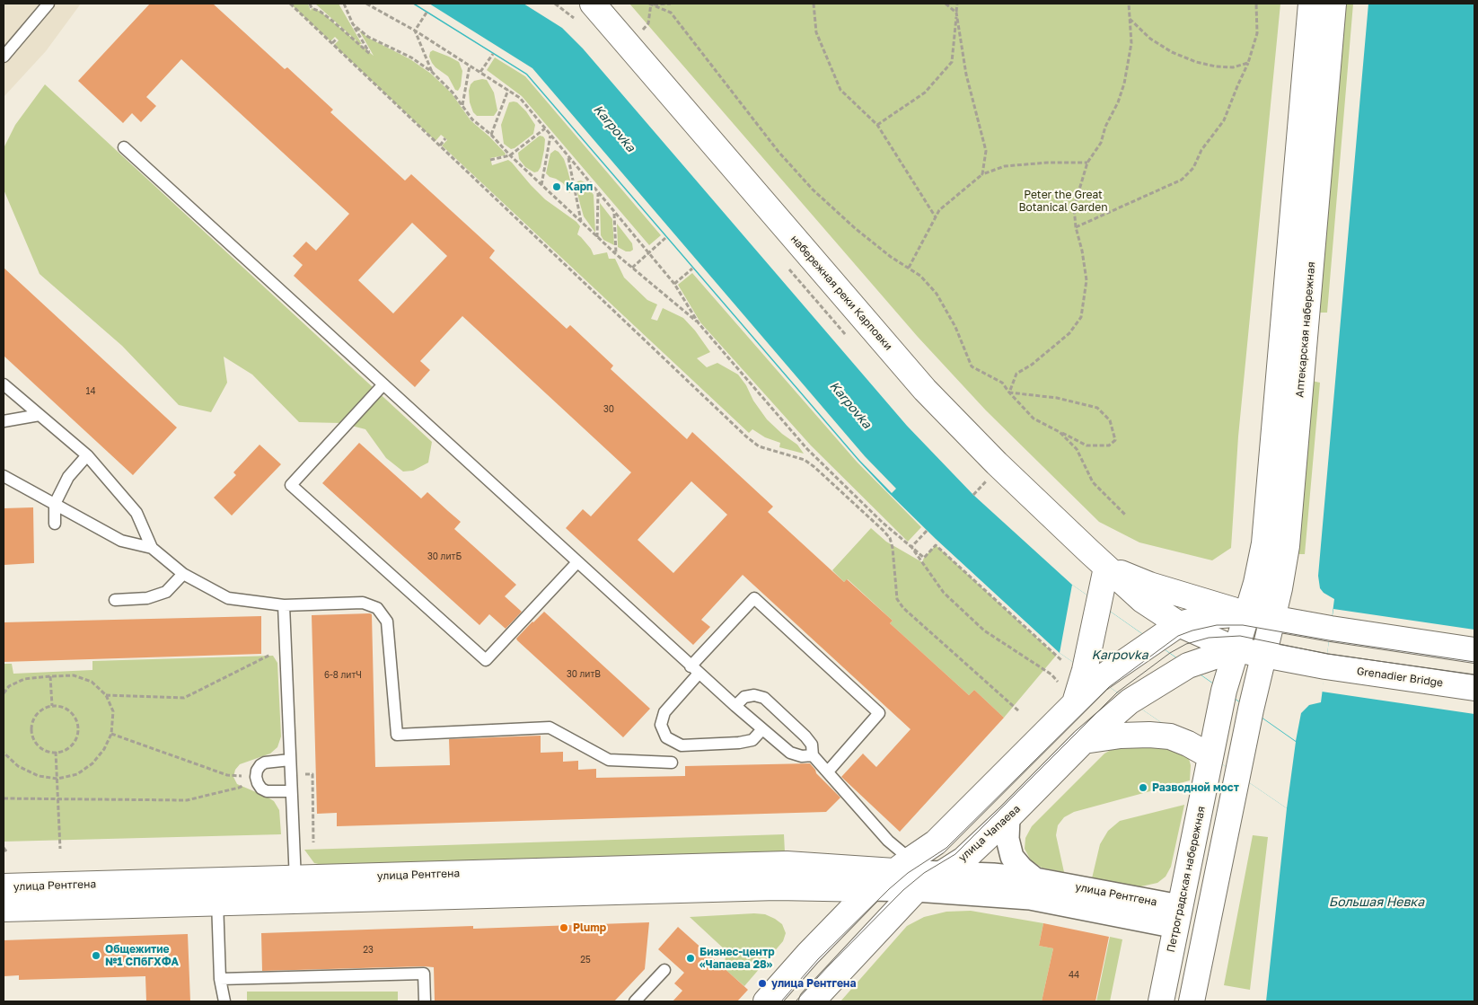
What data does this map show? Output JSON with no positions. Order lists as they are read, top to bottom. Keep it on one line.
{"streets":{"street":["набережная реки Карповки","Аптекарская набережная","Grenadier Bridge","улица Чапаева","улица Рентгена","Петроградская набережная"]},"crossings":[["набережная реки Карповки","Аптекарская набережная"],["набережная реки Карповки","Grenadier Bridge"],["набережная реки Карповки","улица Чапаева"],["набережная реки Карповки","Петроградская набережная"],["Аптекарская набережная","Grenadier Bridge"],["Grenadier Bridge","улица Чапаева"],["Grenadier Bridge","Петроградская набережная"],["улица Чапаева","улица Рентгена"],["улица Чапаева","Петроградская набережная"],["улица Рентгена","Петроградская набережная"]],"water":["Karpovka","Большая Невка"],"parks":["Peter the Great Botanical Garden"],"places":["Карп","Разводной мост","Plump","Общежитие №1 СПбГХФА","Бизнес-центр «Чапаева 28»","улица Рентгена"],"house_numbers":["14","30","30 литБ","30 литВ","6-8 литЧ","23","25","44"]}
